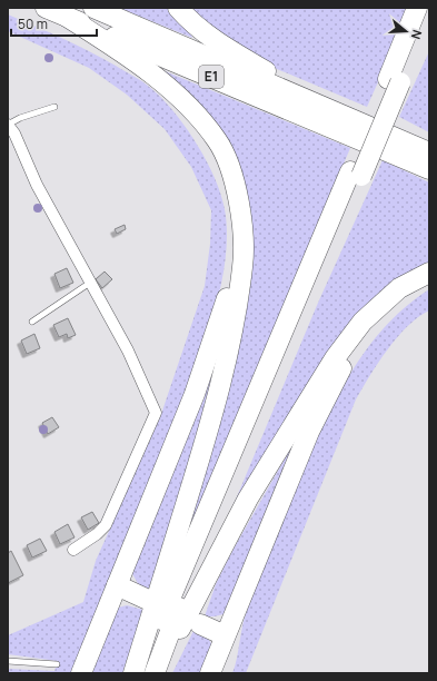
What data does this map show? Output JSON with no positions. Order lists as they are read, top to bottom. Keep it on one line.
{"streets":{"highway":["E1"]},"scale_bar":"50 m","north":"right"}
